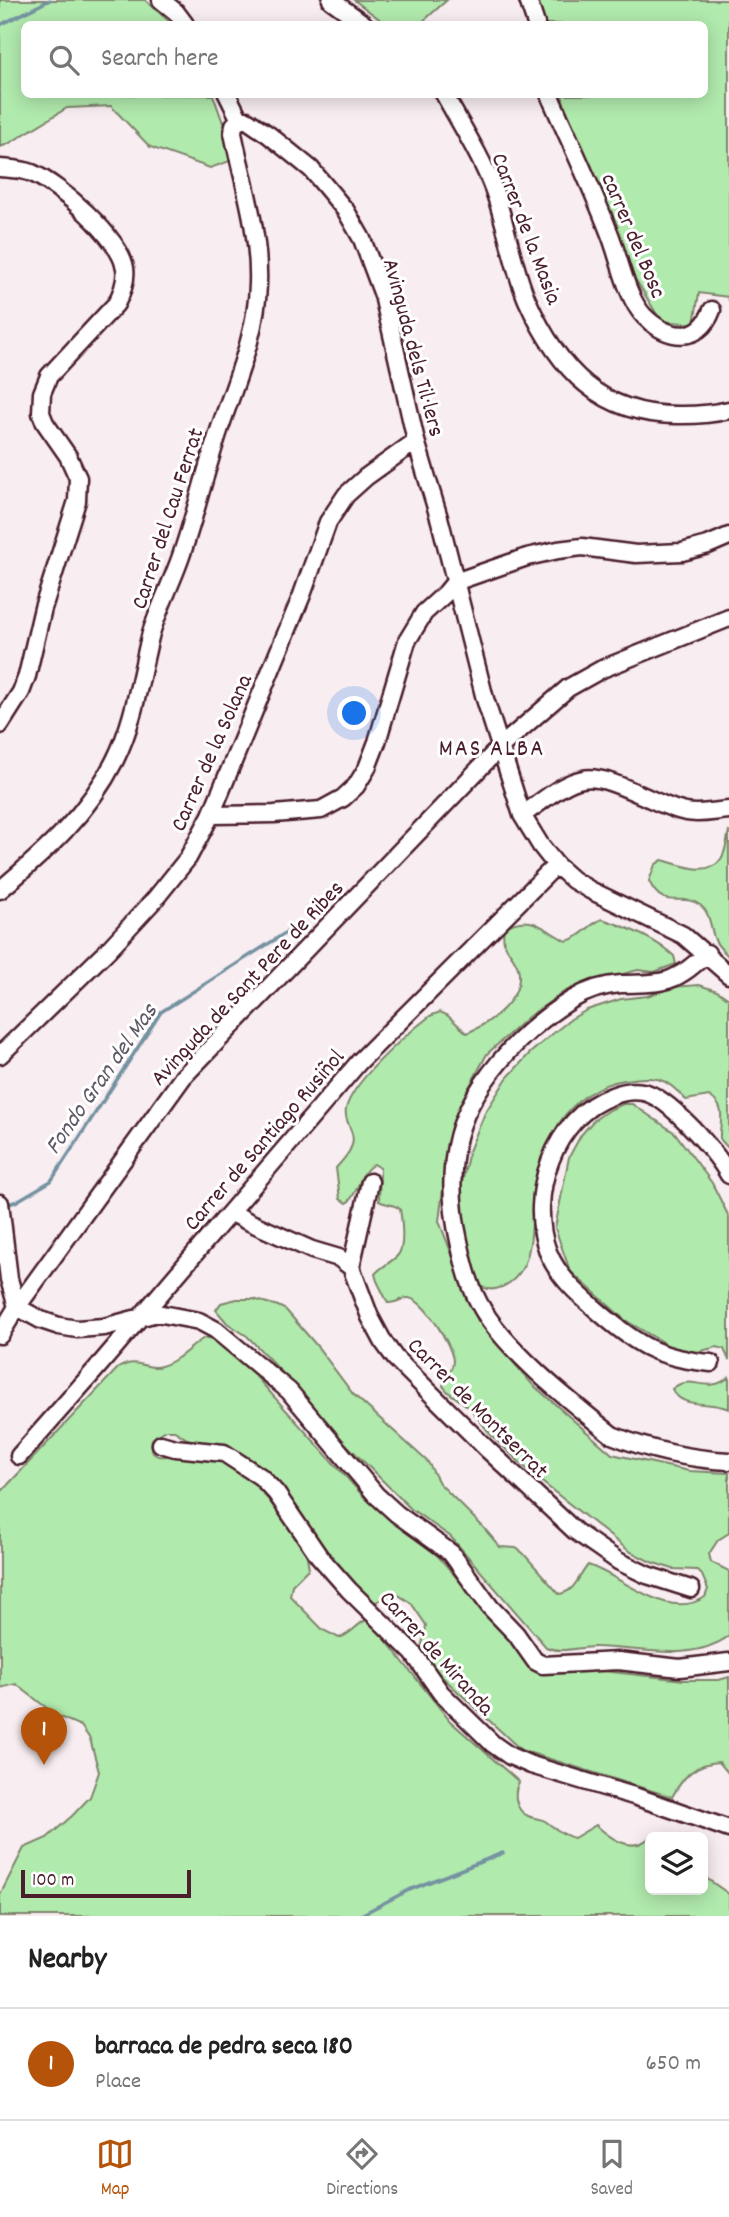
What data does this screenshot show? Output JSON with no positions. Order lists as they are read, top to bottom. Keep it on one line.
{"streets":{"street":["Carrer de la Masia","carrer del Bosc","Avinguda dels Til·lers","Carrer del Cau Ferrat","Carrer de la Solana","Avinguda de Sant Pere de Ribes","Carrer de Santiago Rusiñol","Carrer de Montserrat","Carrer de Miranda"]},"crossings":[["Avinguda dels Til·lers","Carrer del Cau Ferrat"],["Avinguda dels Til·lers","Carrer de la Solana"],["Avinguda dels Til·lers","Avinguda de Sant Pere de Ribes"],["Avinguda dels Til·lers","Carrer de Santiago Rusiñol"]],"districts":["MAS ALBA"],"water":["Fondo Gran del Mas"],"scale_bar":"100 m","page":{"search":"Search here","pins":"1","scale":"100 m","heading":"Nearby","list":[{"mark":"1","name":"barraca de pedra seca 180","note":"Place","value":"650 m"}],"nav":["Map","Directions","Saved"]}}
